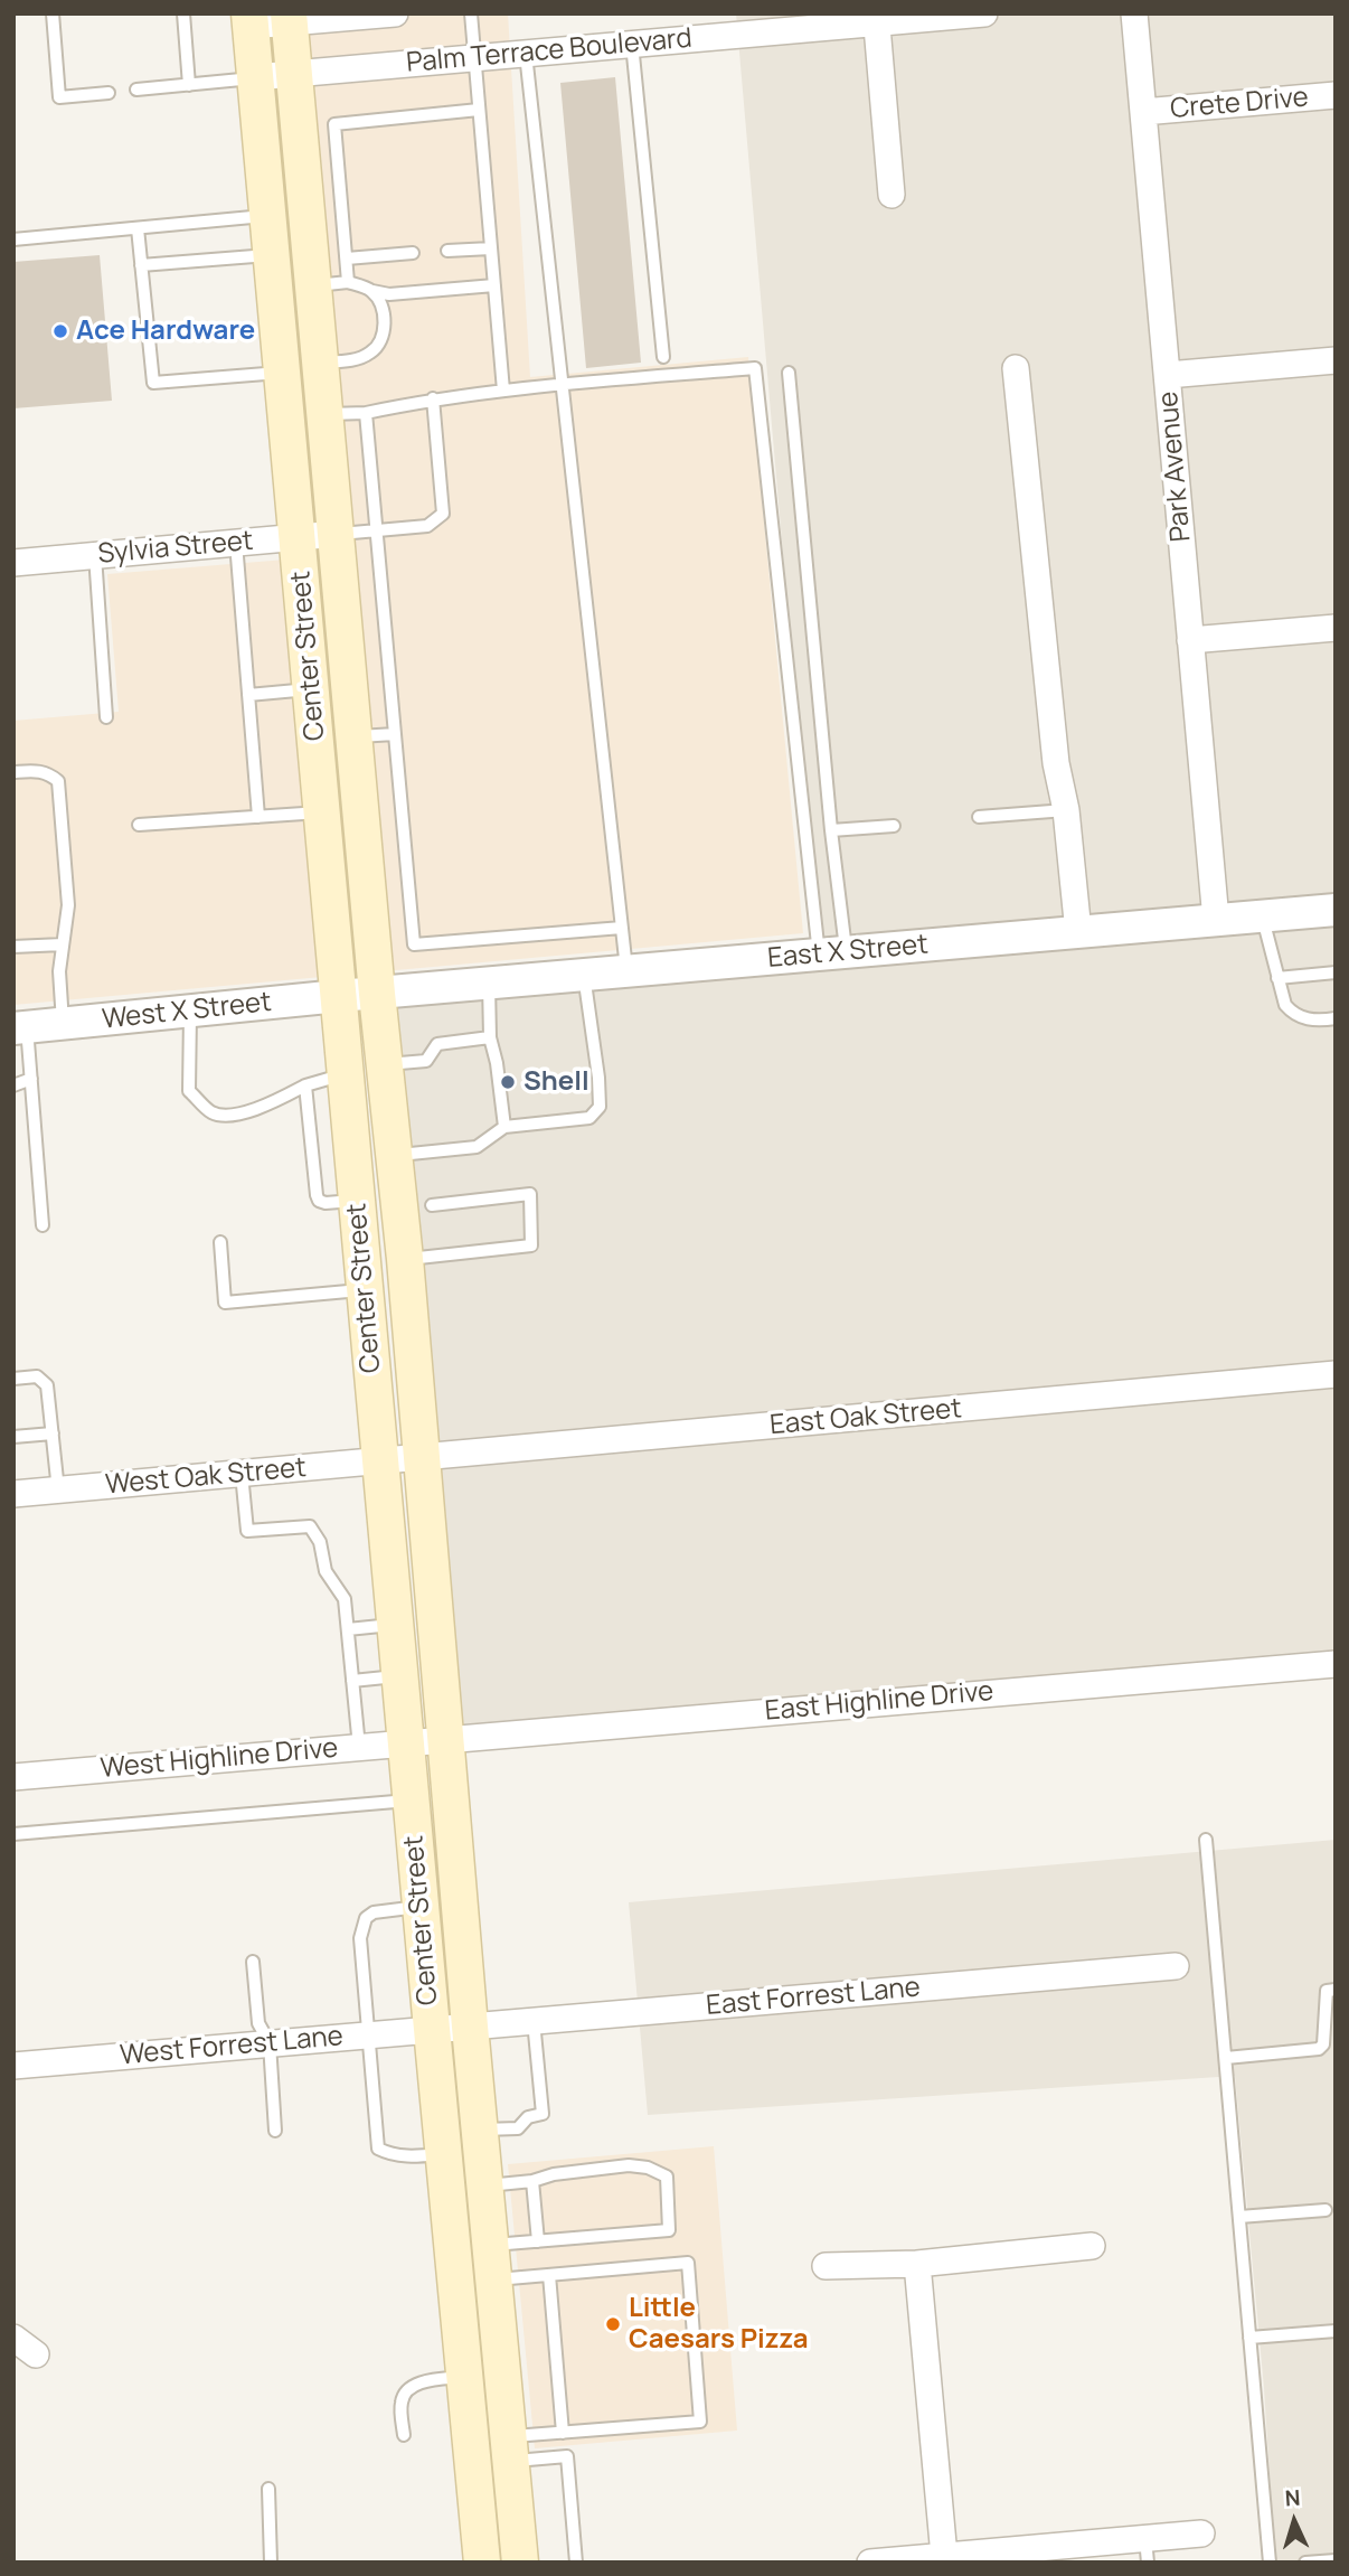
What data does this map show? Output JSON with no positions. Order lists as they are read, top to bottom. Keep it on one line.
{"streets":{"main road":["Center Street"],"street":["Palm Terrace Boulevard","Crete Drive","Park Avenue","Sylvia Street","East X Street","West X Street","East Oak Street","West Oak Street","East Highline Drive","West Highline Drive","East Forrest Lane","West Forrest Lane"]},"crossings":[["Palm Terrace Boulevard","Center Street"],["Crete Drive","Park Avenue"],["Park Avenue","East X Street"],["Sylvia Street","Center Street"],["Center Street","East X Street"],["Center Street","West X Street"],["Center Street","East Oak Street"],["Center Street","West Oak Street"],["Center Street","East Highline Drive"],["Center Street","West Highline Drive"],["Center Street","East Forrest Lane"],["Center Street","West Forrest Lane"],["East X Street","West X Street"],["East Oak Street","West Oak Street"],["East Highline Drive","West Highline Drive"],["East Forrest Lane","West Forrest Lane"]],"places":["Ace Hardware","Shell","Little Caesars Pizza"],"north":"top"}
